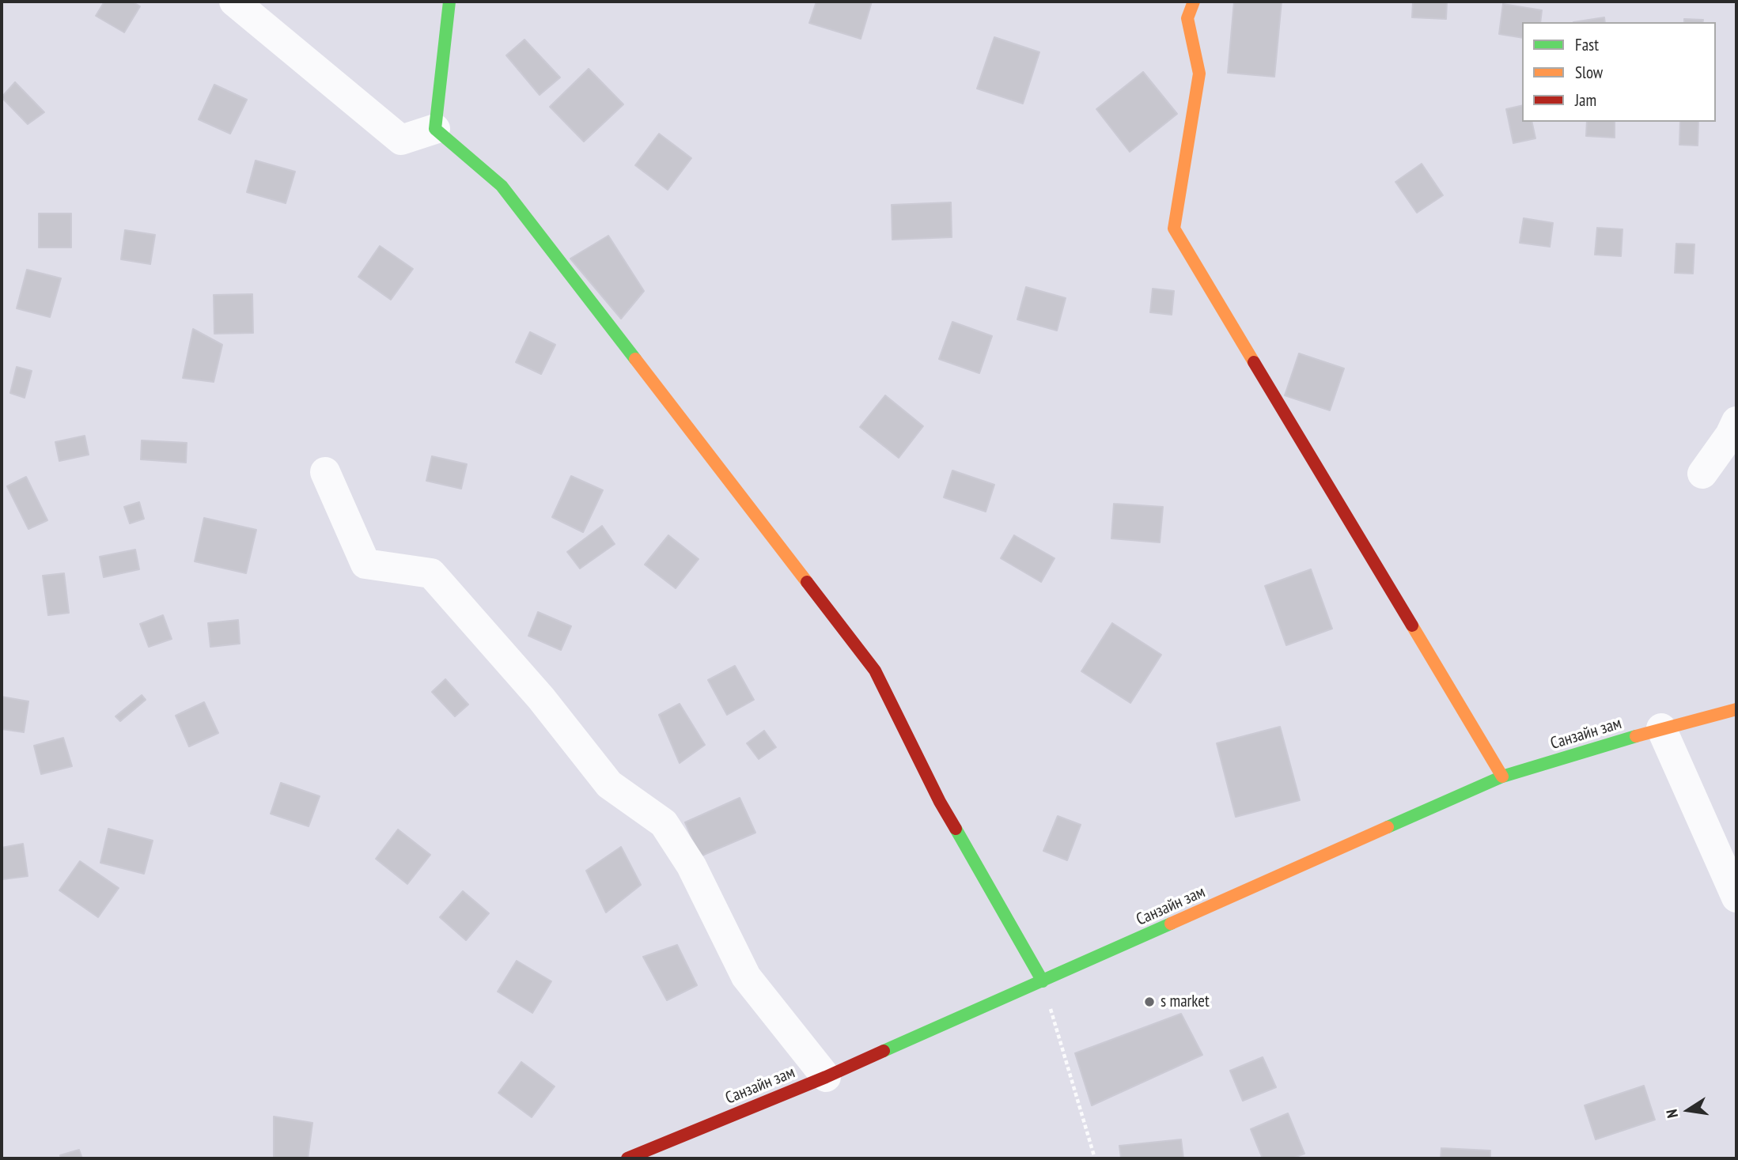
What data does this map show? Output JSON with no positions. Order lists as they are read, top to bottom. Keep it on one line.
{"streets":{"street":["Санзайн зам"]},"places":["s market"],"legend":["Fast","Slow","Jam"],"north":"left"}
